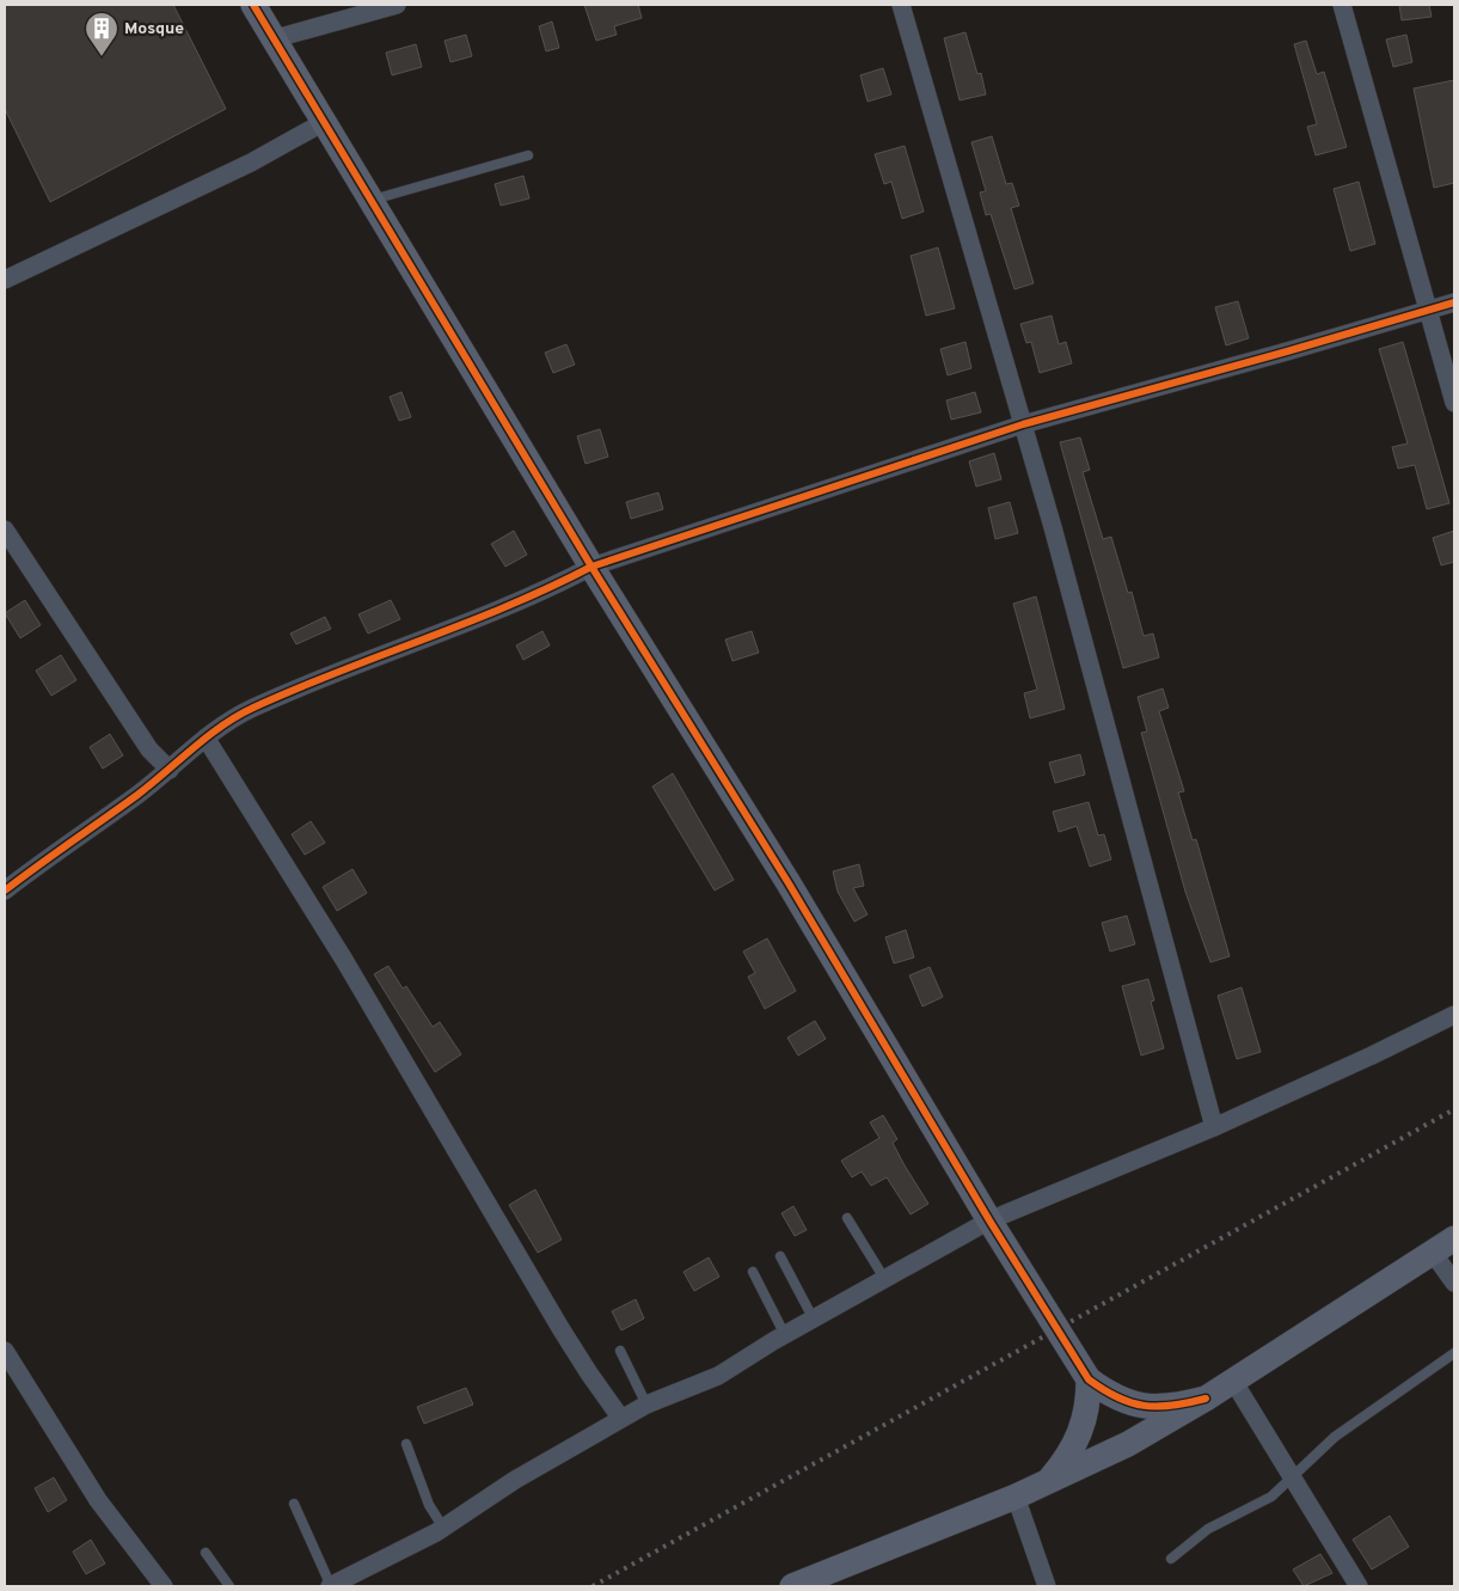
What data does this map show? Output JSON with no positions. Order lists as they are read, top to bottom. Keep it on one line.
{"places":{"building":["Mosque"]}}
